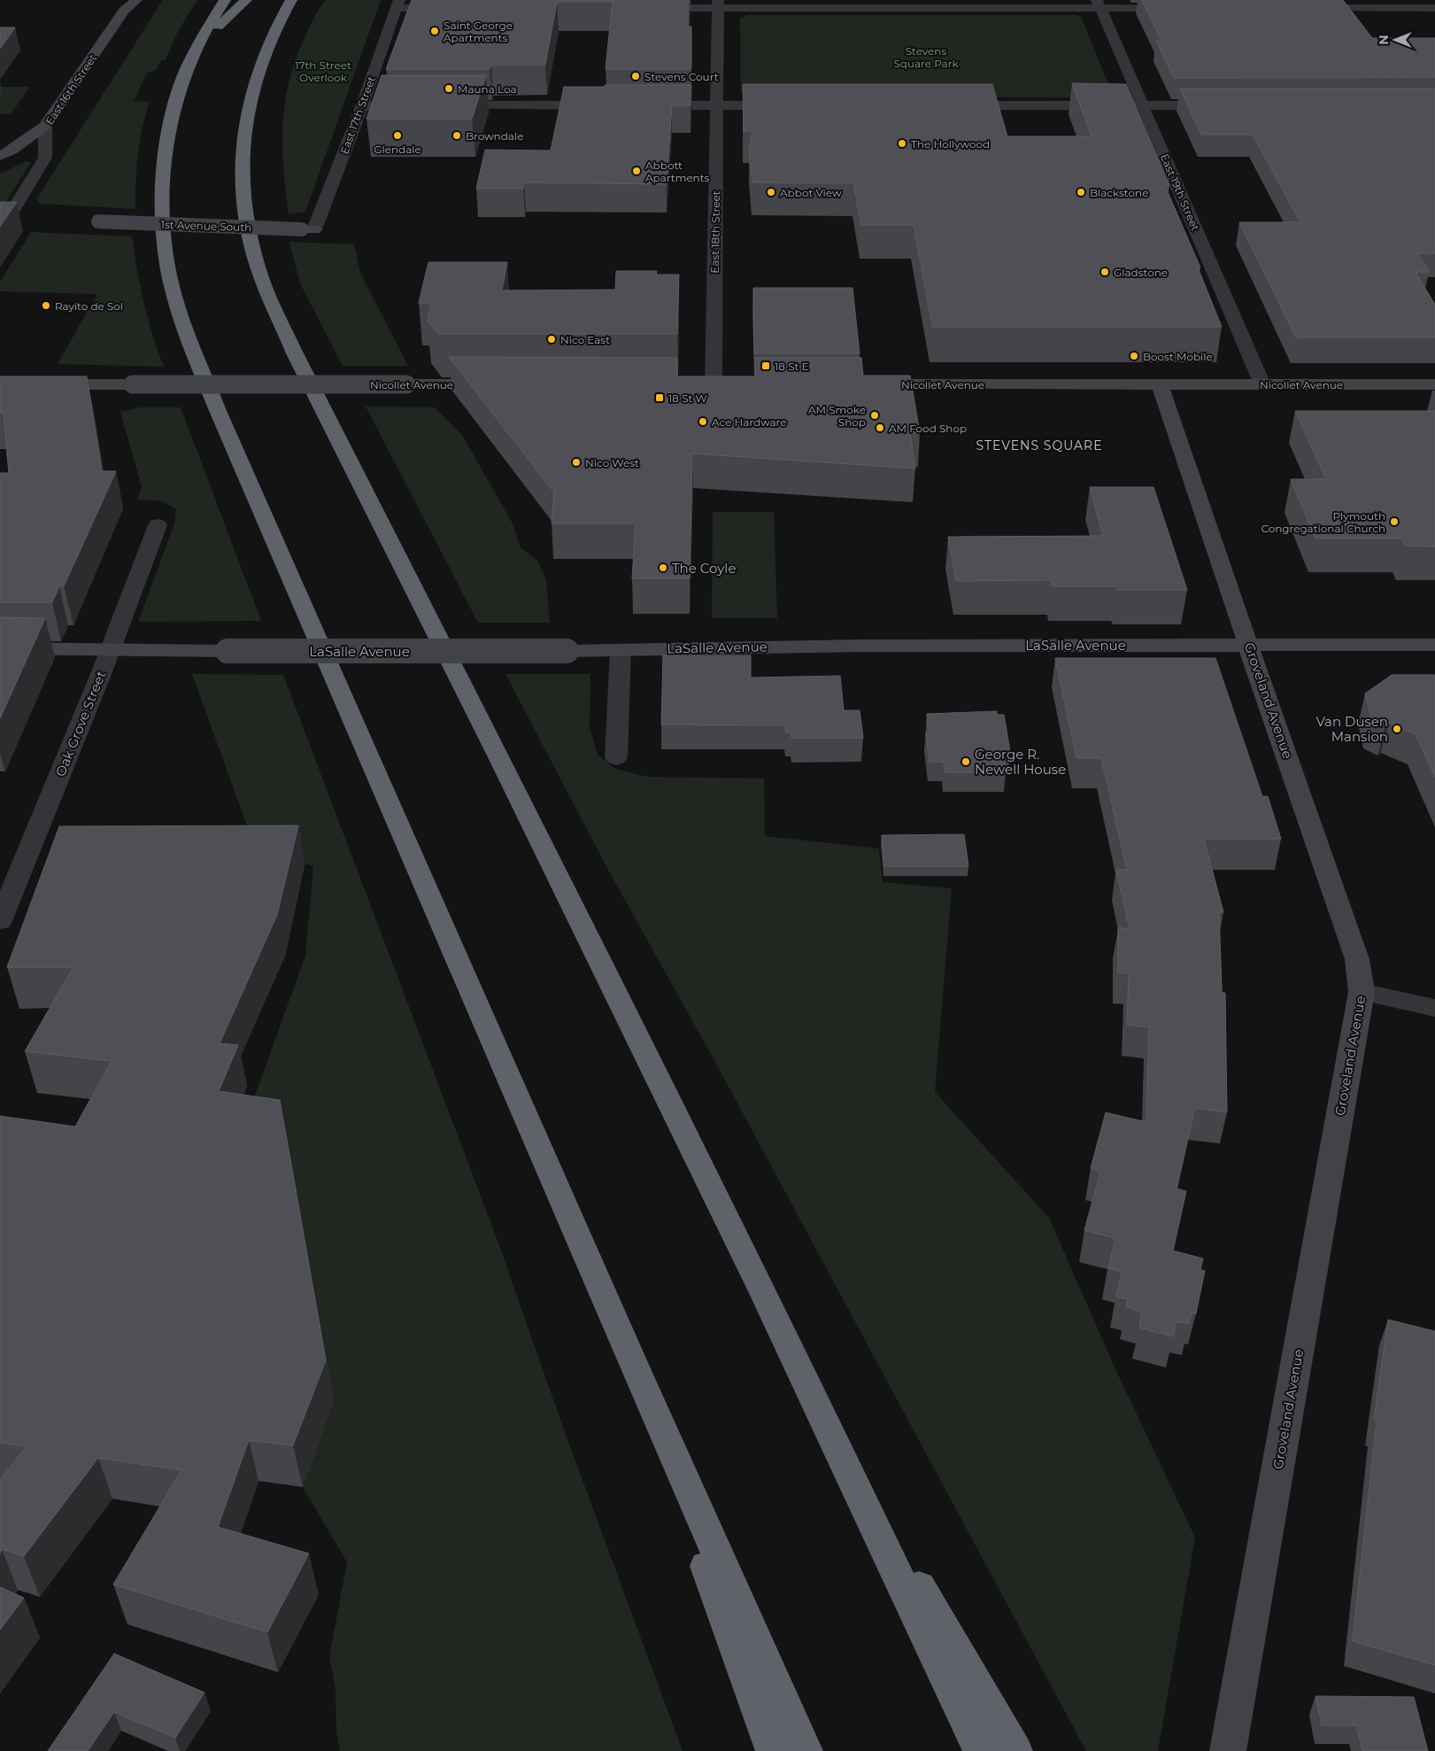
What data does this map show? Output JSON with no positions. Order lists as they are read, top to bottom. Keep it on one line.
{"streets":{"street":["East 16th Street","East 17th Street","East 19th Street","1st Avenue South","East 18th Street","Nicollet Avenue","LaSalle Avenue","Groveland Avenue","Oak Grove Street"]},"crossings":[["East 17th Street","1st Avenue South"],["East 19th Street","Nicollet Avenue"],["Nicollet Avenue","Groveland Avenue"],["LaSalle Avenue","Groveland Avenue"],["LaSalle Avenue","Oak Grove Street"]],"districts":["STEVENS SQUARE"],"parks":["Stevens Square Park","17th Street Overlook"],"places":{"other":["Saint George Apartments","Stevens Court","Mauna Loa","Glendale","Browndale","The Hollywood","Abbott Apartments","Abbot View","Blackstone","Gladstone","Rayito de Sol","Nico East","Boost Mobile","AM Smoke Shop","Ace Hardware","AM Food Shop","Nico West","Plymouth Congregational Church","The Coyle","Van Dusen Mansion","George R. Newell House"],"transit":["18 St E","18 St W"]},"north":"left"}
